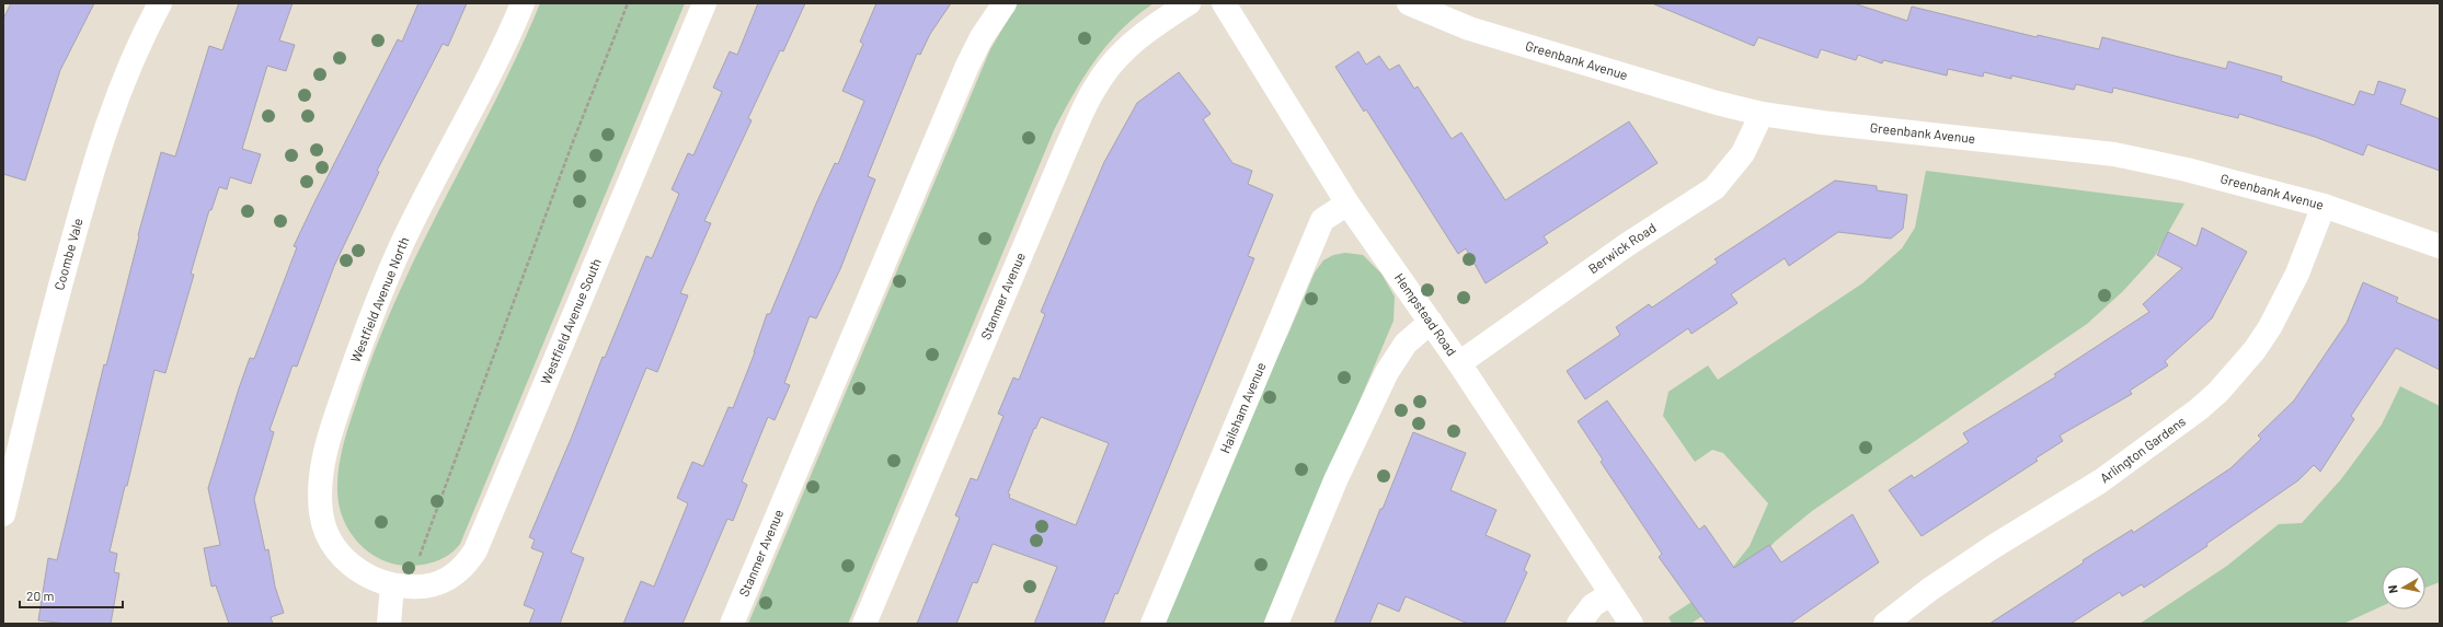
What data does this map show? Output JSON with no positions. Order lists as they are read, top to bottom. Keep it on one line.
{"streets":{"street":["Greenbank Avenue","Berwick Road","Coombe Vale","Stanmer Avenue","Westfield Avenue North","Hempstead Road","Westfield Avenue South","Hailsham Avenue","Arlington Gardens"]},"crossings":[["Greenbank Avenue","Berwick Road"],["Greenbank Avenue","Arlington Gardens"],["Berwick Road","Hempstead Road"],["Westfield Avenue North","Westfield Avenue South"],["Hempstead Road","Hailsham Avenue"]],"scale_bar":"20 m","north":"left"}
